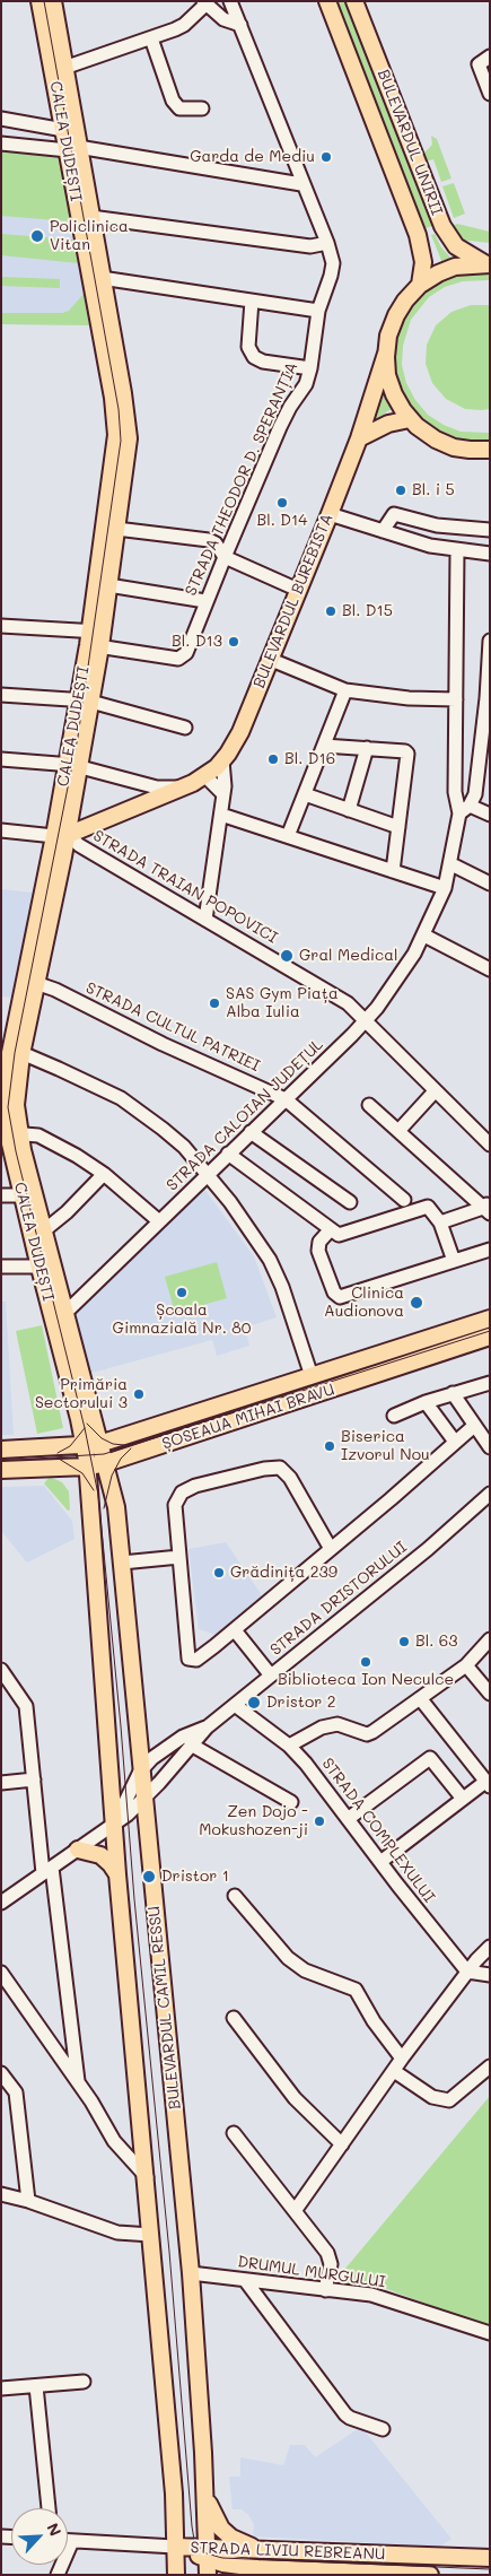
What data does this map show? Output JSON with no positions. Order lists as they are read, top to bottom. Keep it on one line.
{"streets":{"main road":["CALEA DUDEȘTI","BULEVARDUL UNIRII","BULEVARDUL BUREBISTA","ȘOSEAUA MIHAI BRAVU","BULEVARDUL CAMIL RESSU","STRADA LIVIU REBREANU"],"street":["STRADA THEODOR D. SPERANȚIA","STRADA TRAIAN POPOVICI","STRADA CULTUL PATRIEI","STRADA CALOIAN JUDEȚUL","STRADA DRISTORULUI","STRADA COMPLEXULUI","DRUMUL MURGULUI"]},"crossings":[["CALEA DUDEȘTI","STRADA THEODOR D. SPERANȚIA"],["CALEA DUDEȘTI","BULEVARDUL BUREBISTA"],["CALEA DUDEȘTI","STRADA TRAIAN POPOVICI"],["CALEA DUDEȘTI","STRADA CULTUL PATRIEI"],["CALEA DUDEȘTI","STRADA CALOIAN JUDEȚUL"],["CALEA DUDEȘTI","ȘOSEAUA MIHAI BRAVU"],["CALEA DUDEȘTI","BULEVARDUL CAMIL RESSU"],["BULEVARDUL UNIRII","BULEVARDUL BUREBISTA"],["BULEVARDUL BUREBISTA","STRADA TRAIAN POPOVICI"],["STRADA TRAIAN POPOVICI","STRADA CALOIAN JUDEȚUL"],["STRADA CULTUL PATRIEI","STRADA CALOIAN JUDEȚUL"],["ȘOSEAUA MIHAI BRAVU","BULEVARDUL CAMIL RESSU"],["STRADA DRISTORULUI","STRADA COMPLEXULUI"],["STRADA DRISTORULUI","BULEVARDUL CAMIL RESSU"],["BULEVARDUL CAMIL RESSU","DRUMUL MURGULUI"],["BULEVARDUL CAMIL RESSU","STRADA LIVIU REBREANU"]],"places":["Garda de Mediu","Policlinica Vitan","Bl. i 5","Bl. D14","Bl. D15","Bl. D13","Bl. D16","Gral Medical","SAS Gym Piața Alba Iulia","Școala Gimnazială Nr. 80","Clinica Audionova","Primăria Sectorului 3","Biserica Izvorul Nou","Grădinița 239","Bl. 63","Biblioteca Ion Neculce","Dristor 2","Zen Dojo - Mokushozen-ji","Dristor 1"],"north":"top right"}
